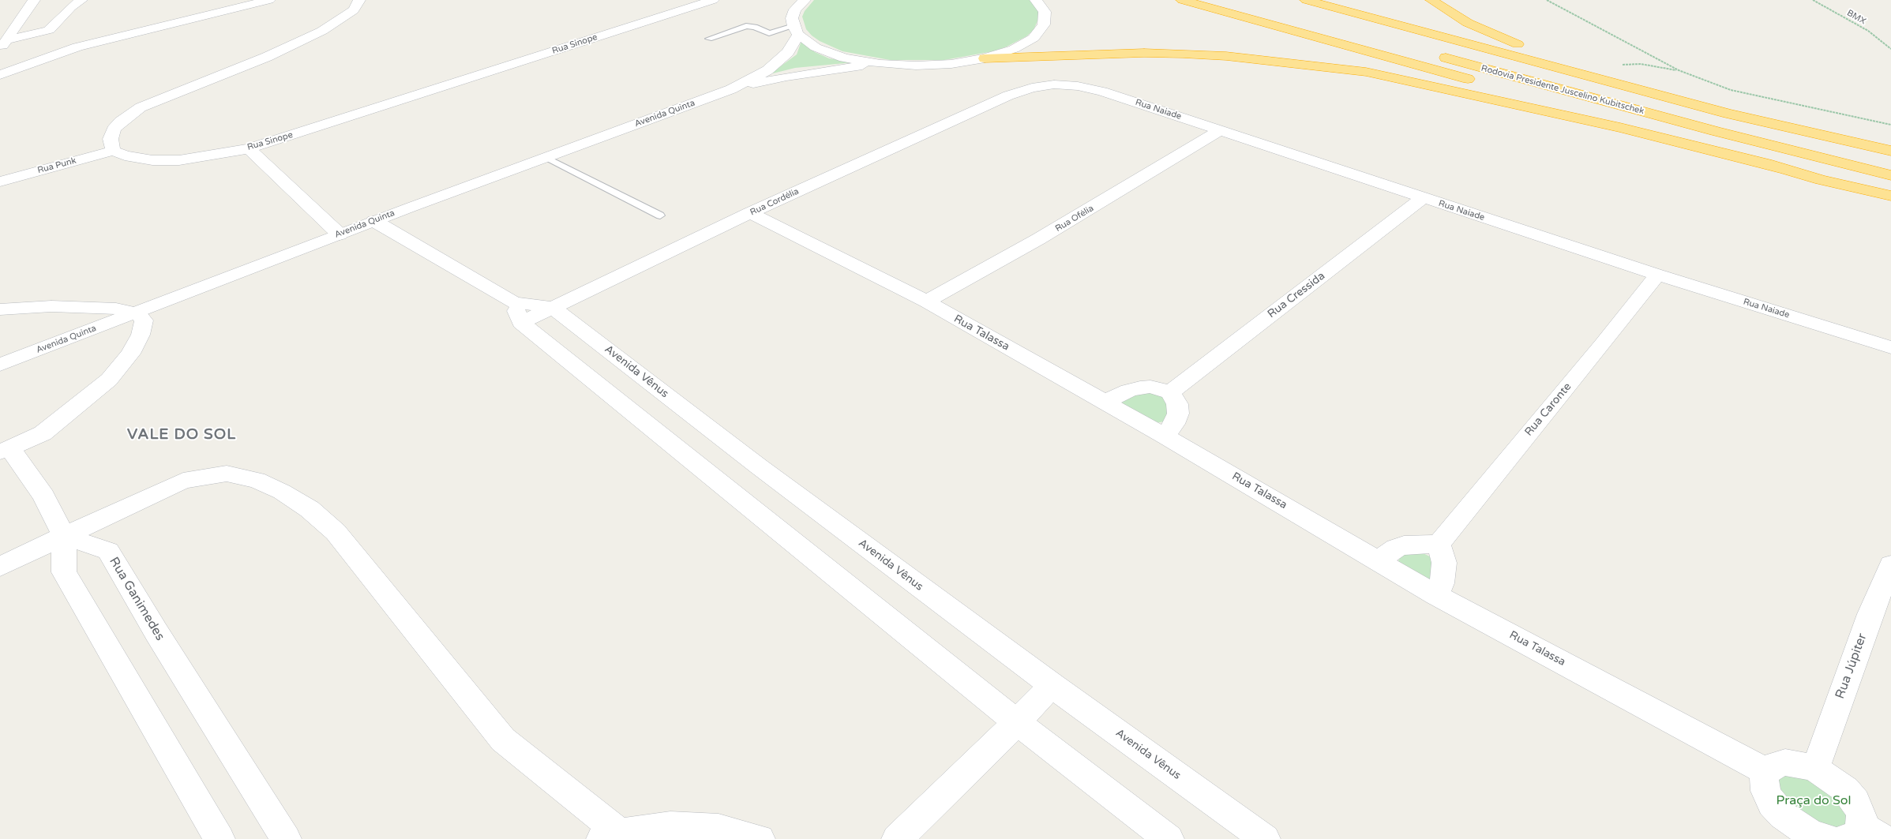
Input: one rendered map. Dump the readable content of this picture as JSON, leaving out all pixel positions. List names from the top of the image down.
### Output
{
  "streets": {
    "highway": ["Rodovia Presidente Juscelino Kubitschek"],
    "street": [
      "Rua Sinope",
      "Rua Naiade",
      "Avenida Quinta",
      "Rua Punk",
      "Rua Cordélia",
      "Rua Ofélia",
      "Rua Cressida",
      "Rua Talassa",
      "Avenida Vênus",
      "Rua Caronte",
      "Rua Ganimedes",
      "Rua Júpiter"
    ],
    "path": ["BMX"]
  },
  "crossings": [
    ["Rua Sinope", "Rua Punk"],
    ["Rua Naiade", "Rua Cordélia"],
    ["Rua Naiade", "Rua Ofélia"],
    ["Rua Naiade", "Rua Cressida"],
    ["Rua Naiade", "Rua Caronte"],
    ["Avenida Quinta", "Avenida Vênus"],
    ["Rua Cordélia", "Rua Talassa"],
    ["Rua Cordélia", "Avenida Vênus"],
    ["Rua Ofélia", "Rua Talassa"]
  ],
  "districts": ["VALE DO SOL"],
  "parks": ["Praça do Sol"]
}
